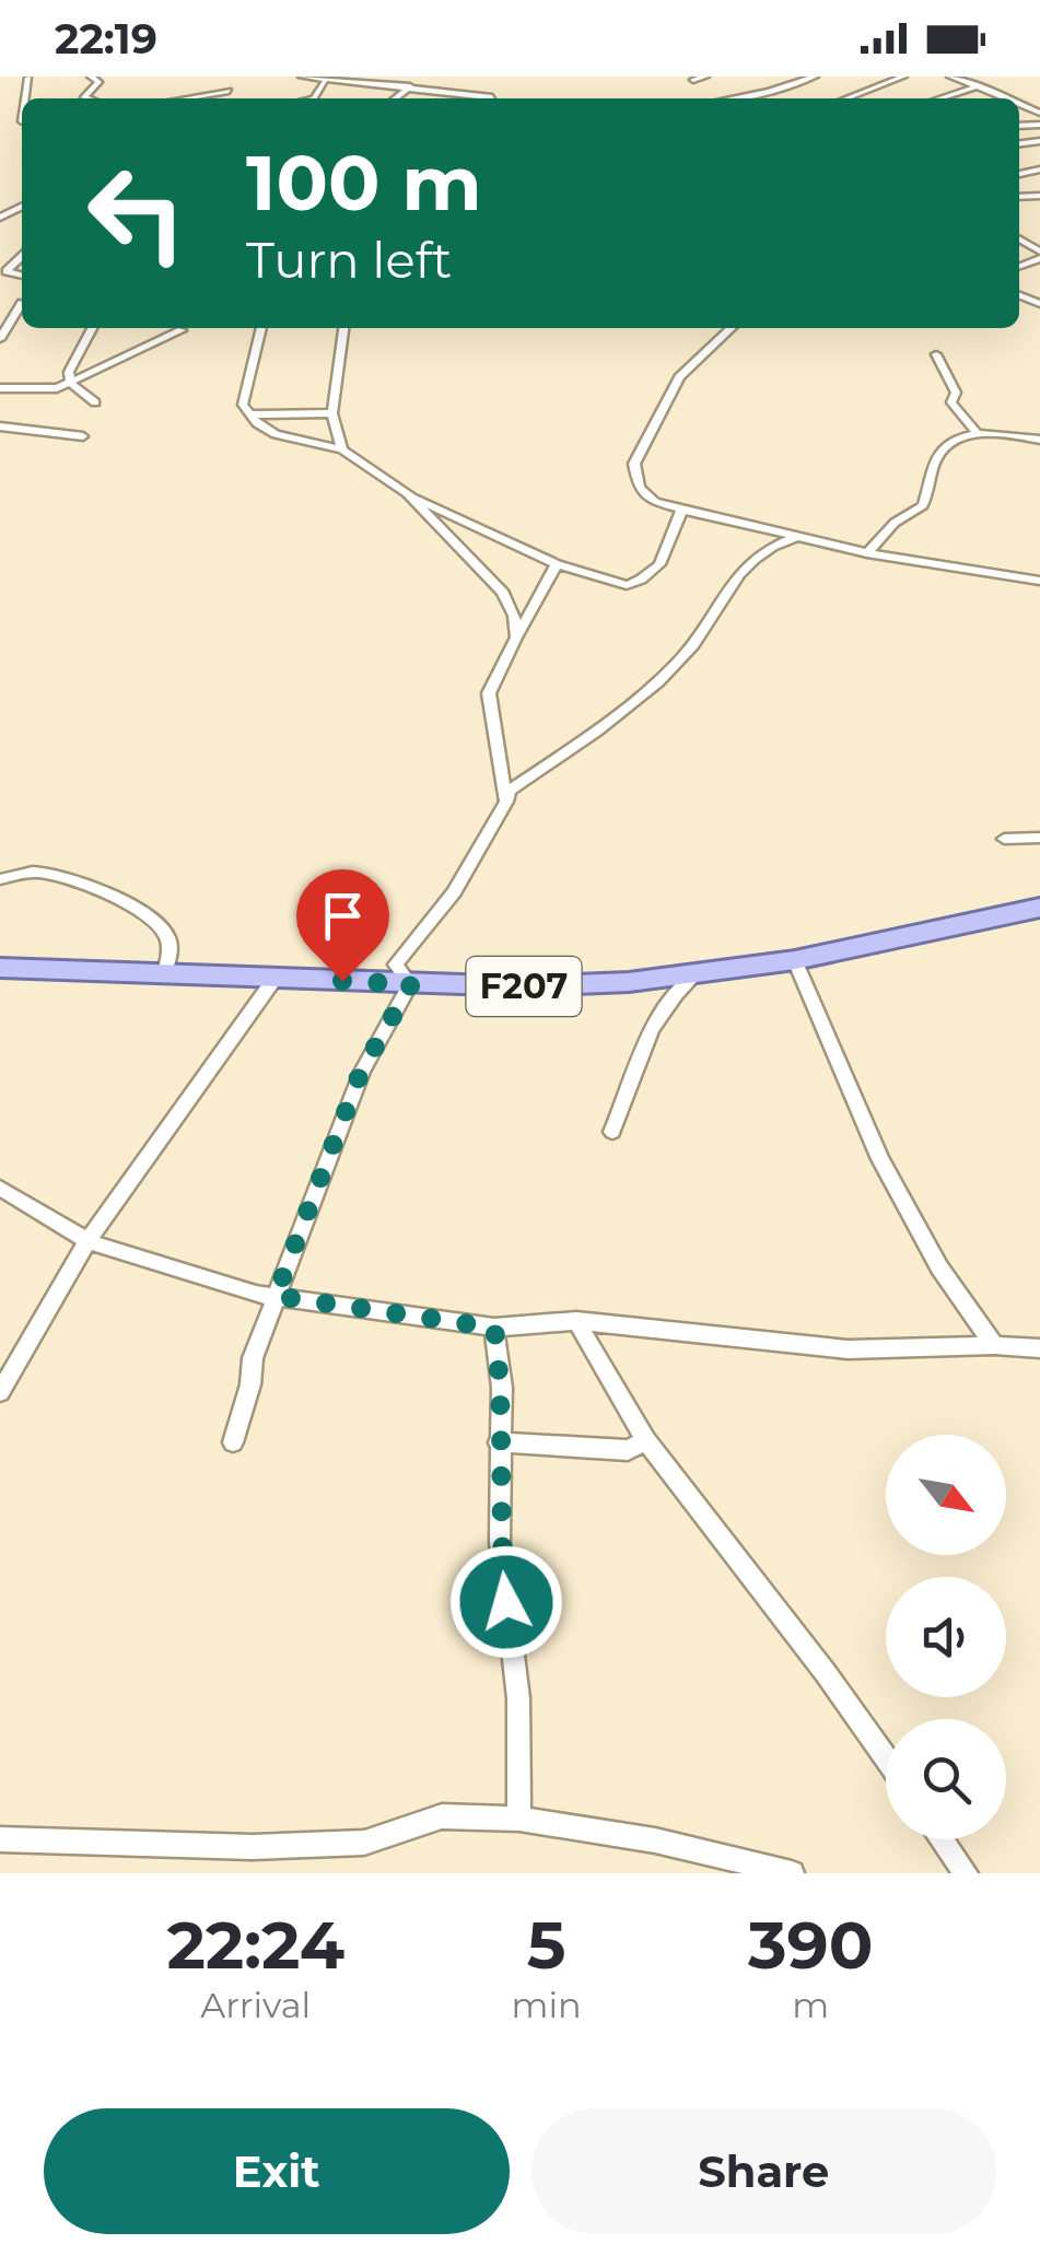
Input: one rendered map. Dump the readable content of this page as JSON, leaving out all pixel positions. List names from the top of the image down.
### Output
{
  "streets": {
    "main road": ["F207"]
  },
  "north": "bottom right",
  "page": {
    "status": "22:19",
    "turn": ["100 m", "Turn left"],
    "eta": [
      "22:24",
      "Arrival",
      "5",
      "min",
      "390",
      "m"
    ],
    "buttons": ["Exit", "Share"]
  }
}
